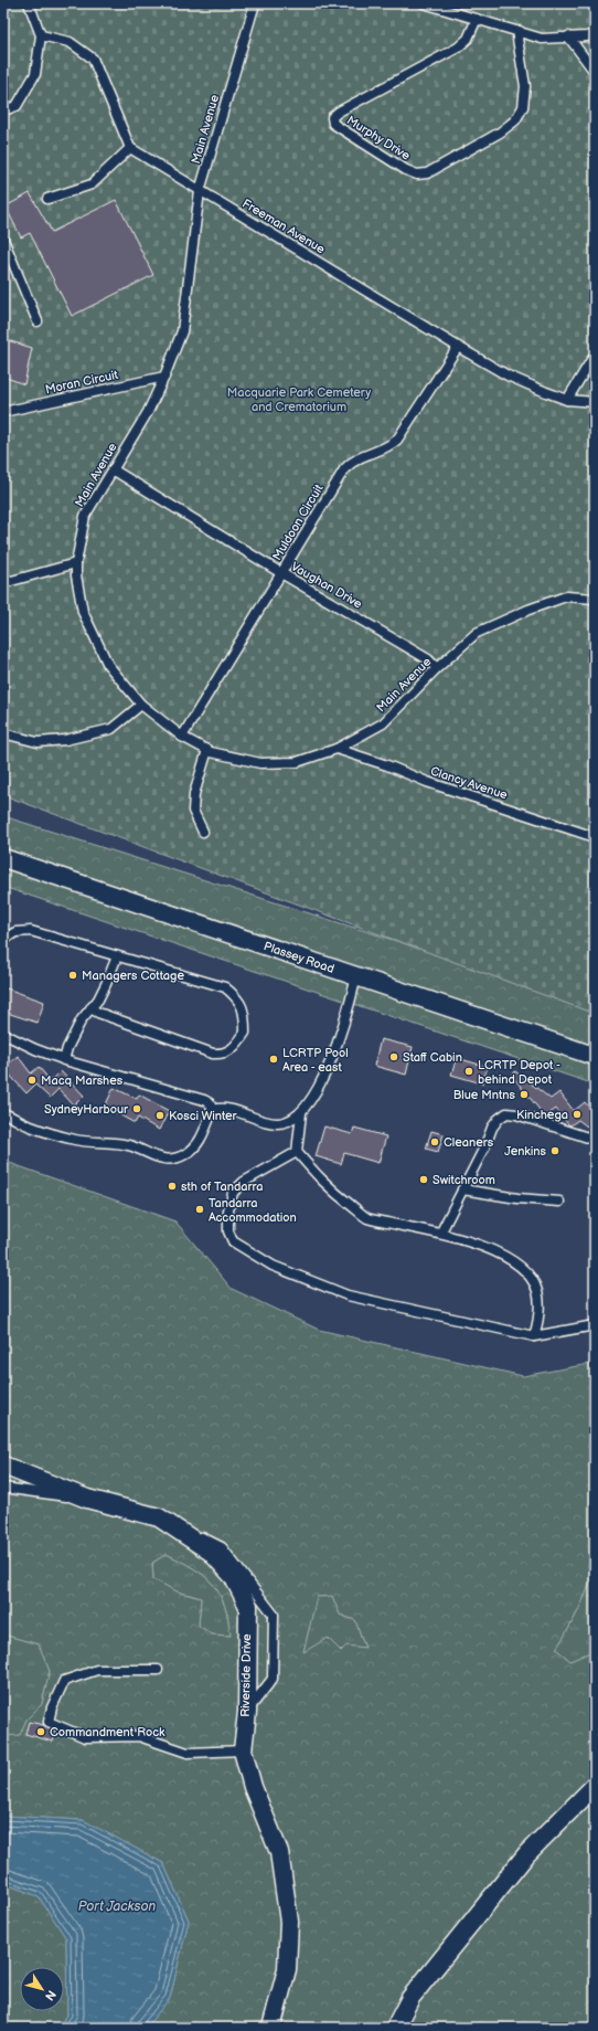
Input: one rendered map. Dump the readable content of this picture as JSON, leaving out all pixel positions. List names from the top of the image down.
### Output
{
  "streets": {
    "street": ["Plassey Road", "Riverside Drive"],
    "lane": [
      "Main Avenue",
      "Murphy Drive",
      "Freeman Avenue",
      "Moran Circuit",
      "Muldoon Circuit",
      "Vaughan Drive",
      "Clancy Avenue"
    ]
  },
  "crossings": [
    ["Main Avenue", "Freeman Avenue"],
    ["Main Avenue", "Moran Circuit"],
    ["Main Avenue", "Muldoon Circuit"],
    ["Main Avenue", "Vaughan Drive"],
    ["Main Avenue", "Clancy Avenue"],
    ["Freeman Avenue", "Muldoon Circuit"],
    ["Muldoon Circuit", "Vaughan Drive"]
  ],
  "water": ["Port Jackson"],
  "parks": ["Macquarie Park Cemetery and Crematorium"],
  "places": [
    "Managers Cottage",
    "Staff Cabin",
    "LCRTP Pool Area - east",
    "LCRTP Depot - behind Depot",
    "Macq Marshes",
    "Blue Mntns",
    "SydneyHarbour",
    "Kinchega",
    "Kosci Winter",
    "Cleaners",
    "Jenkins",
    "Switchroom",
    "sth of Tandarra",
    "Tandarra Accommodation",
    "Commandment Rock"
  ],
  "north": "bottom right"
}
